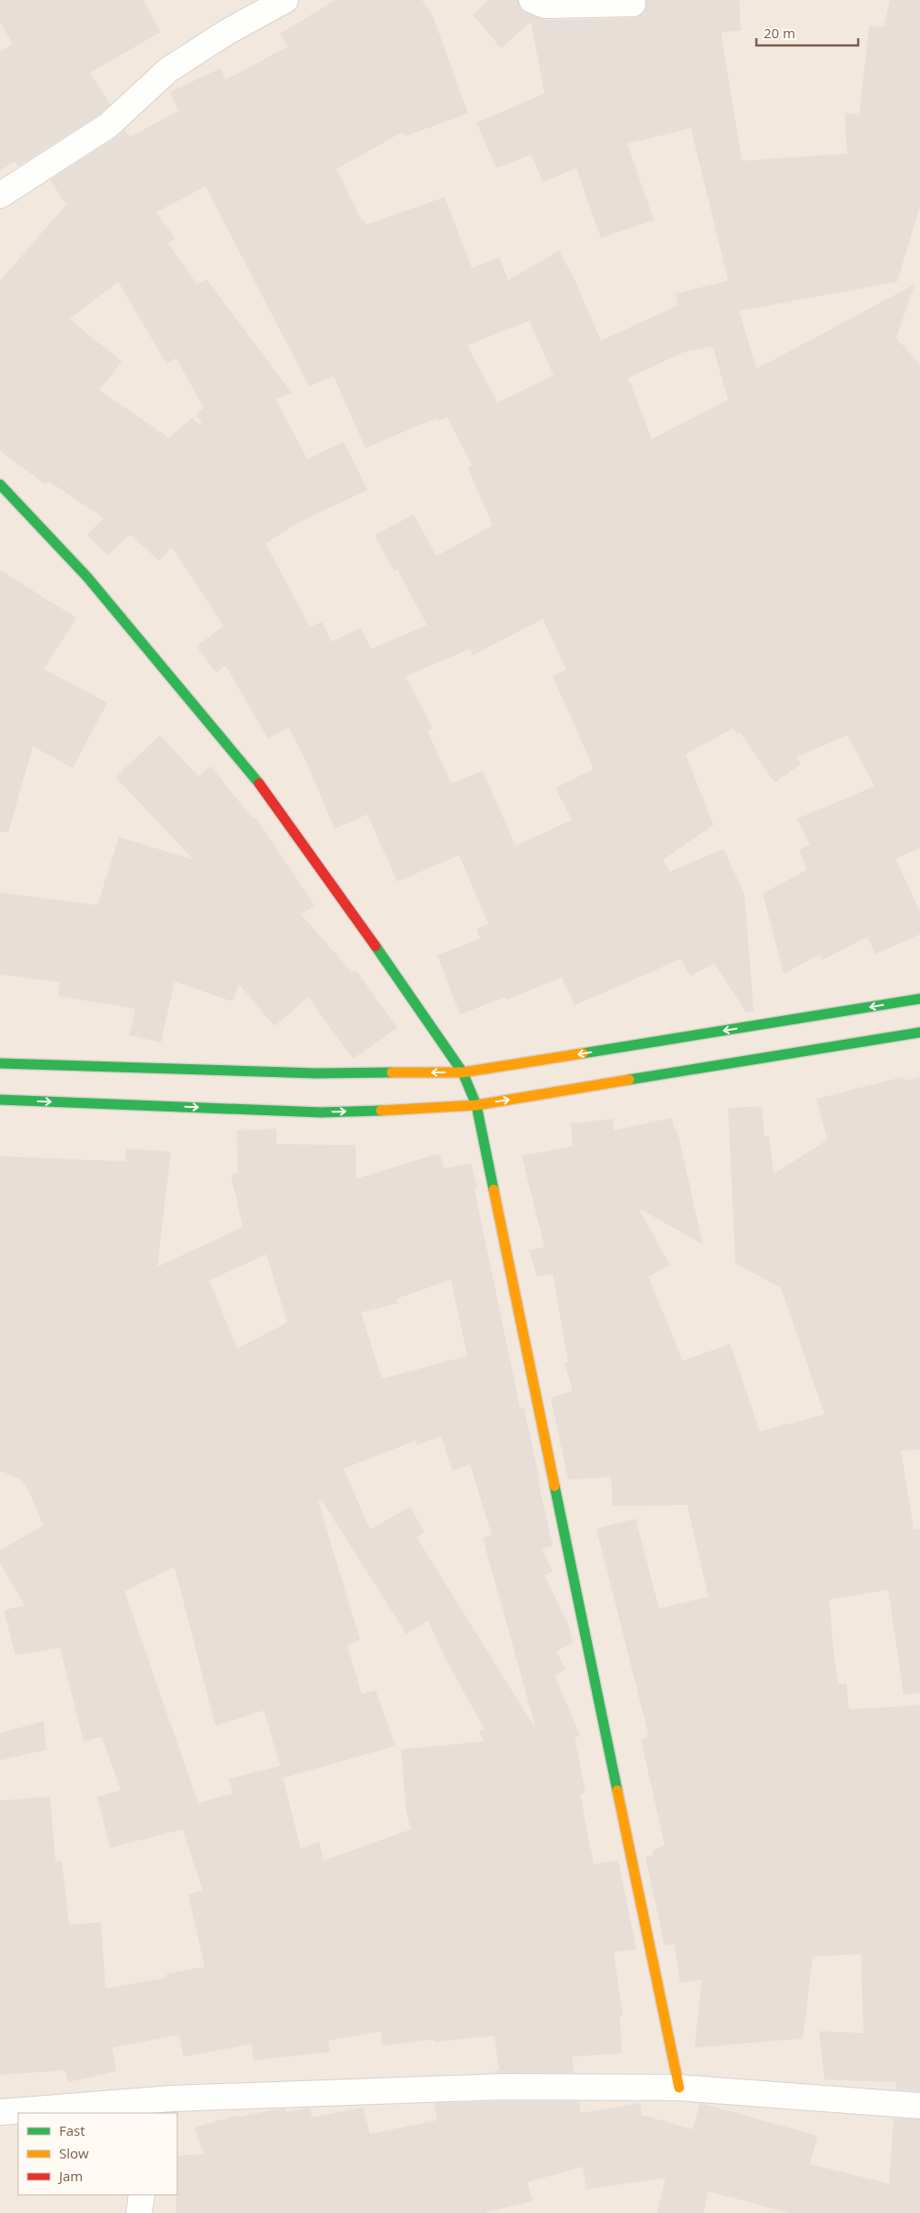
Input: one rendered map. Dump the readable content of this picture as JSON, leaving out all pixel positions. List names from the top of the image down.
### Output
{
  "legend": ["Fast", "Slow", "Jam"],
  "scale_bar": "20 m"
}
